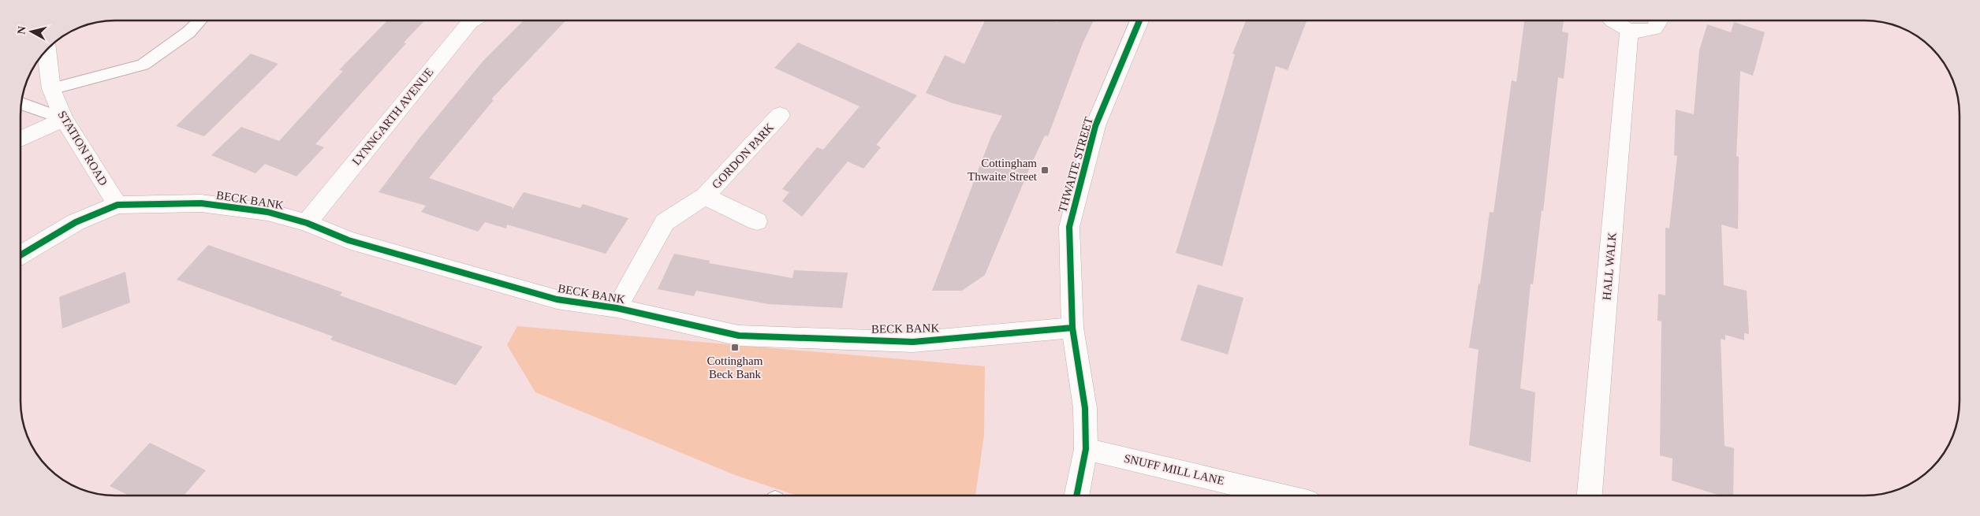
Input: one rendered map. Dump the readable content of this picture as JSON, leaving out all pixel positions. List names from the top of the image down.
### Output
{
  "streets": {
    "street": [
      "LYNNGARTH AVENUE",
      "STATION ROAD",
      "GORDON PARK",
      "THWAITE STREET",
      "BECK BANK",
      "HALL WALK",
      "SNUFF MILL LANE"
    ]
  },
  "crossings": [
    ["LYNNGARTH AVENUE", "BECK BANK"],
    ["STATION ROAD", "BECK BANK"],
    ["GORDON PARK", "BECK BANK"],
    ["THWAITE STREET", "BECK BANK"],
    ["THWAITE STREET", "SNUFF MILL LANE"]
  ],
  "places": {
    "transit": ["Cottingham Thwaite Street", "Cottingham Beck Bank"]
  },
  "north": "left"
}
